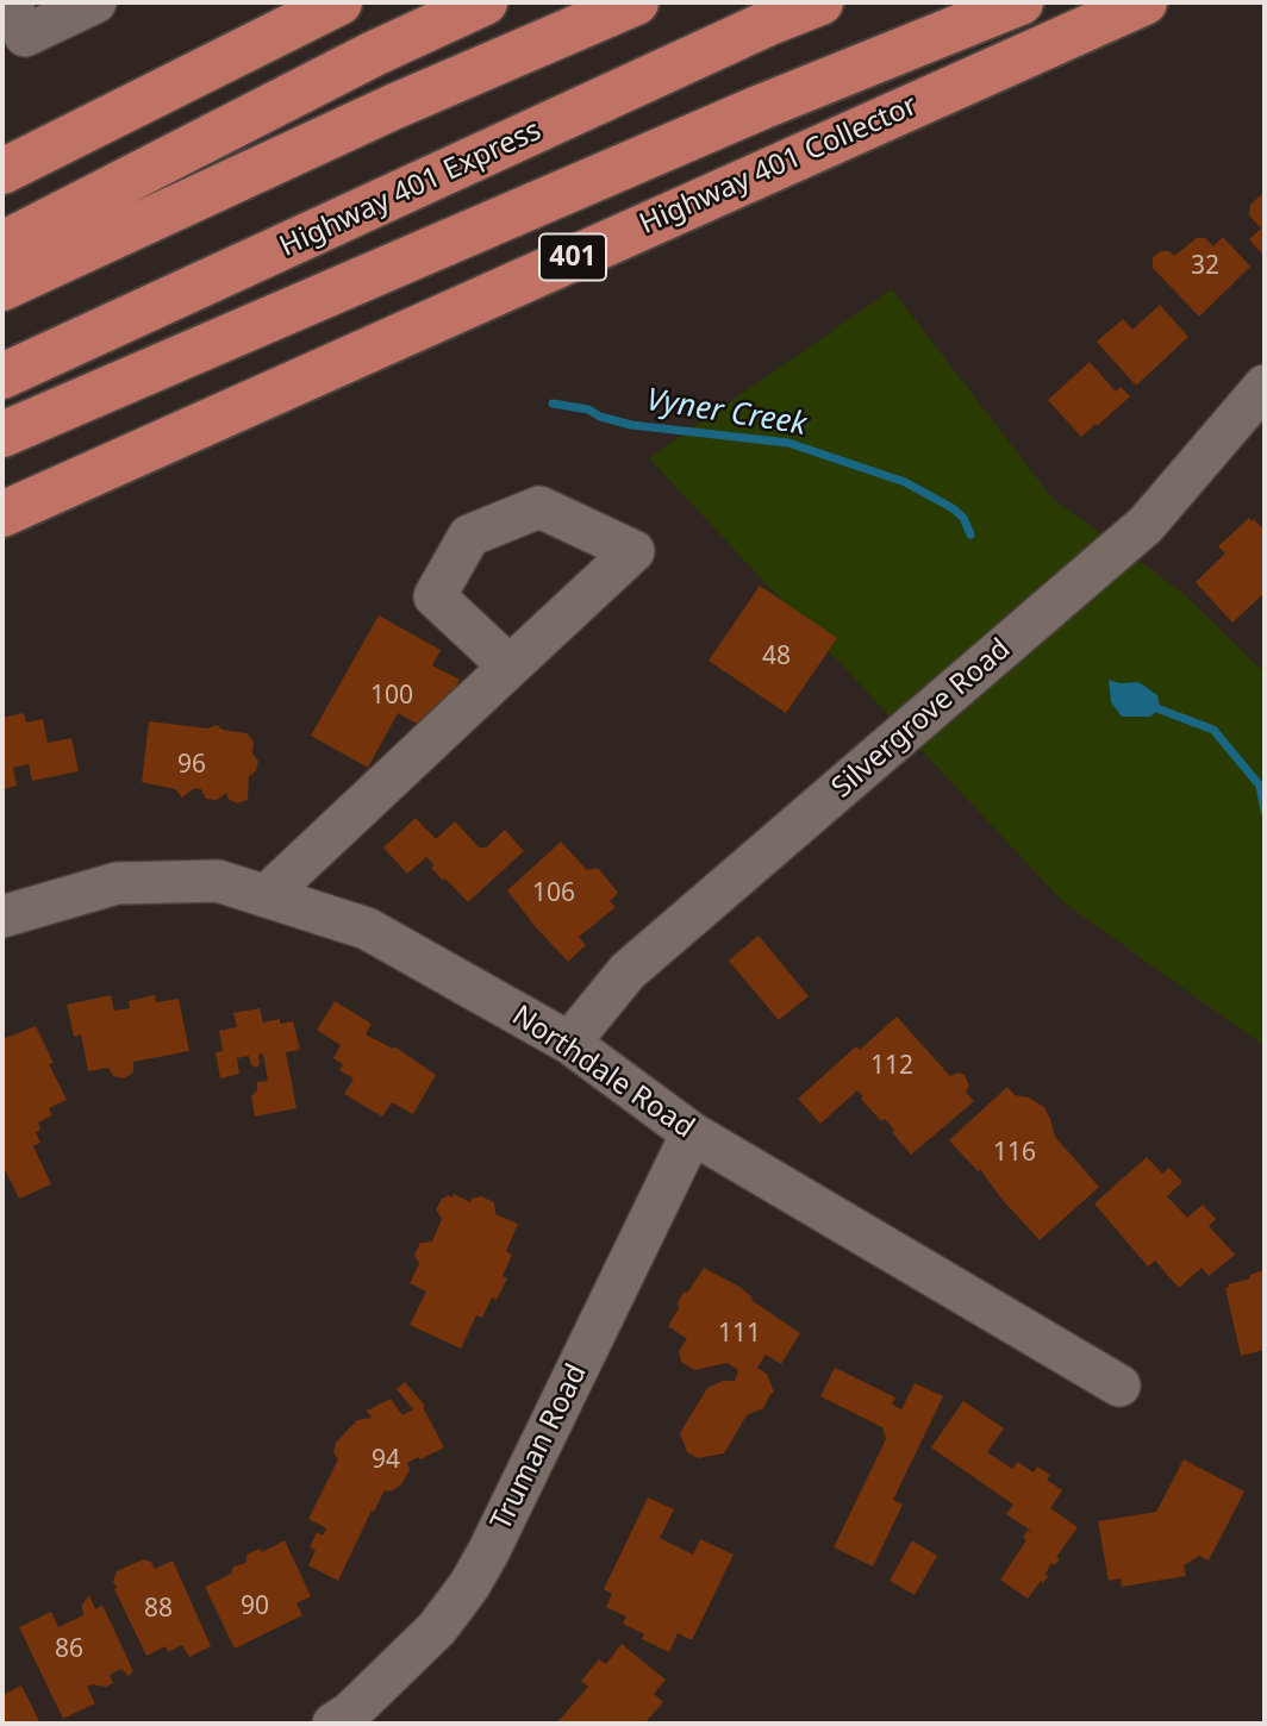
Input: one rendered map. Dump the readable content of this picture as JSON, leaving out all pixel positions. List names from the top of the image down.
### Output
{
  "streets": {
    "highway": ["Highway 401 Collector", "Highway 401 Express", "401"],
    "street": ["Silvergrove Road", "Northdale Road", "Truman Road"]
  },
  "crossings": [
    ["Silvergrove Road", "Northdale Road"],
    ["Northdale Road", "Truman Road"]
  ],
  "water": ["Vyner Creek"],
  "house_numbers": [
    "32",
    "48",
    "100",
    "96",
    "106",
    "112",
    "116",
    "111",
    "94",
    "90",
    "88",
    "86"
  ]
}
